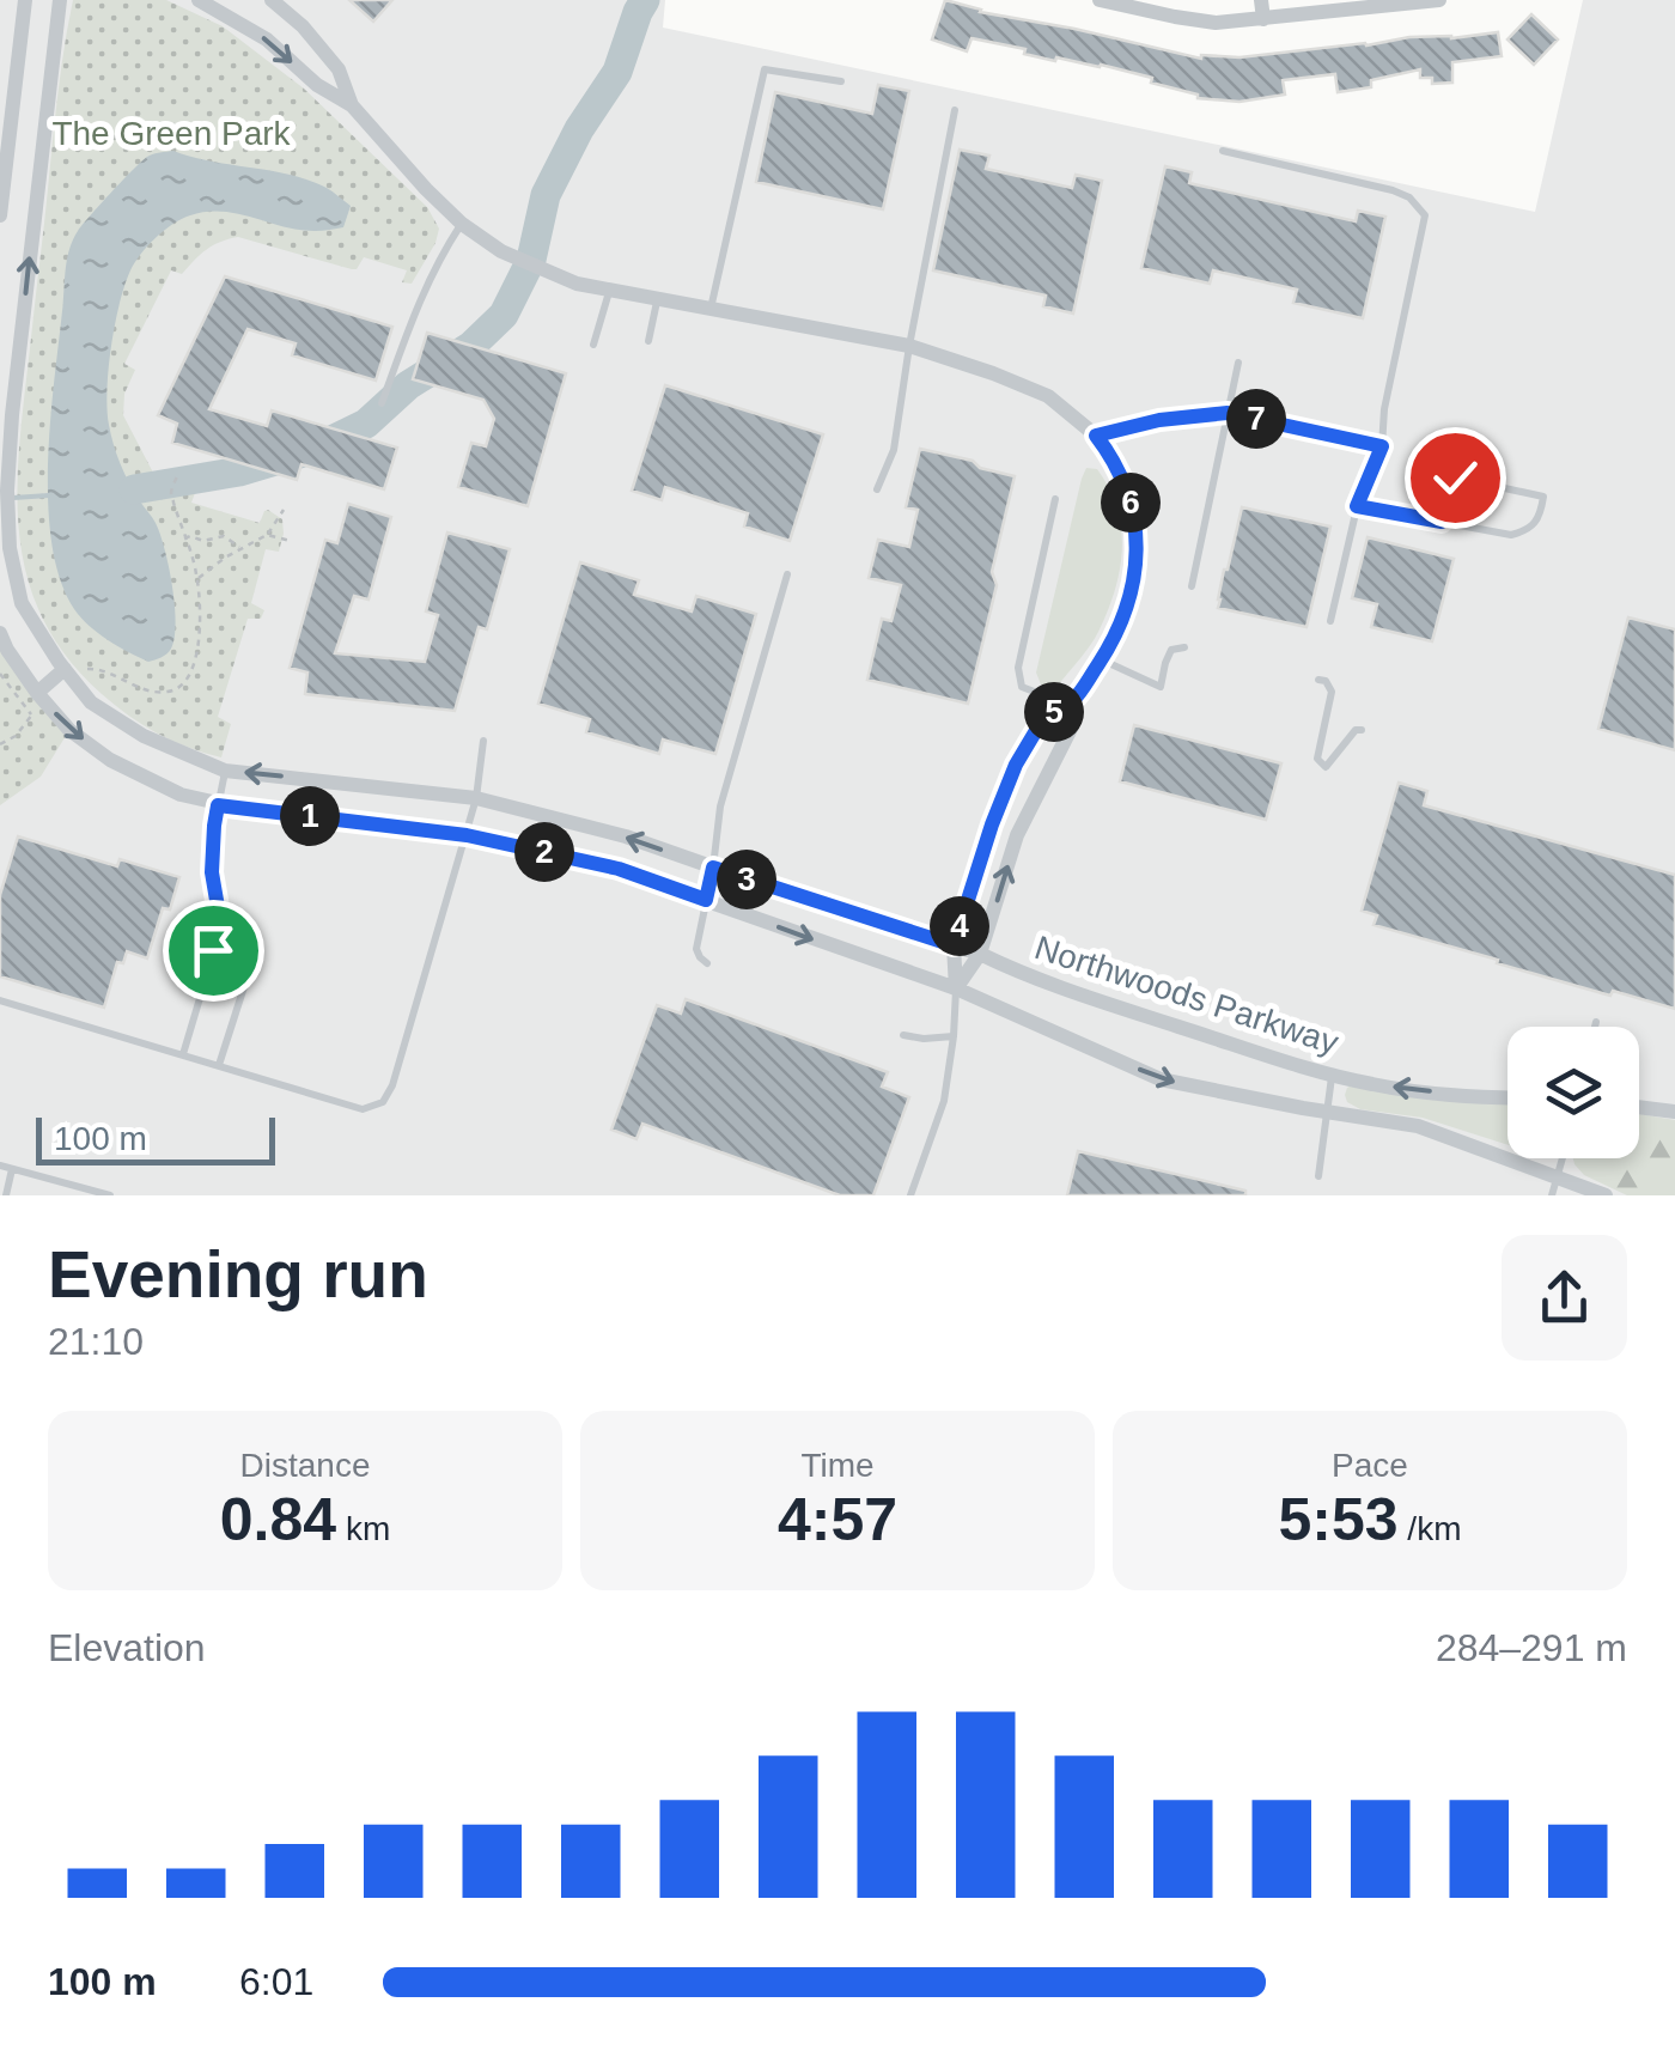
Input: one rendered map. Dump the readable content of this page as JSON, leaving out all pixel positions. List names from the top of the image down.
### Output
{
  "streets": {
    "street": ["Northwoods Parkway"]
  },
  "parks": ["The Green Park"],
  "scale_bar": "100 m",
  "page": {
    "pins": [
      "7",
      "6",
      "5",
      "1",
      "2",
      "3",
      "4"
    ],
    "scale": "100 m",
    "heading": ["Evening run", "21:10"],
    "stats": [
      ["Distance", "0.84 km"],
      ["Time", "4:57"],
      ["Pace", "5:53 /km"]
    ],
    "chart": ["Elevation", "284–291 m"],
    "list": [
      {
        "name": "100 m",
        "note": "6:01"
      }
    ]
  }
}
